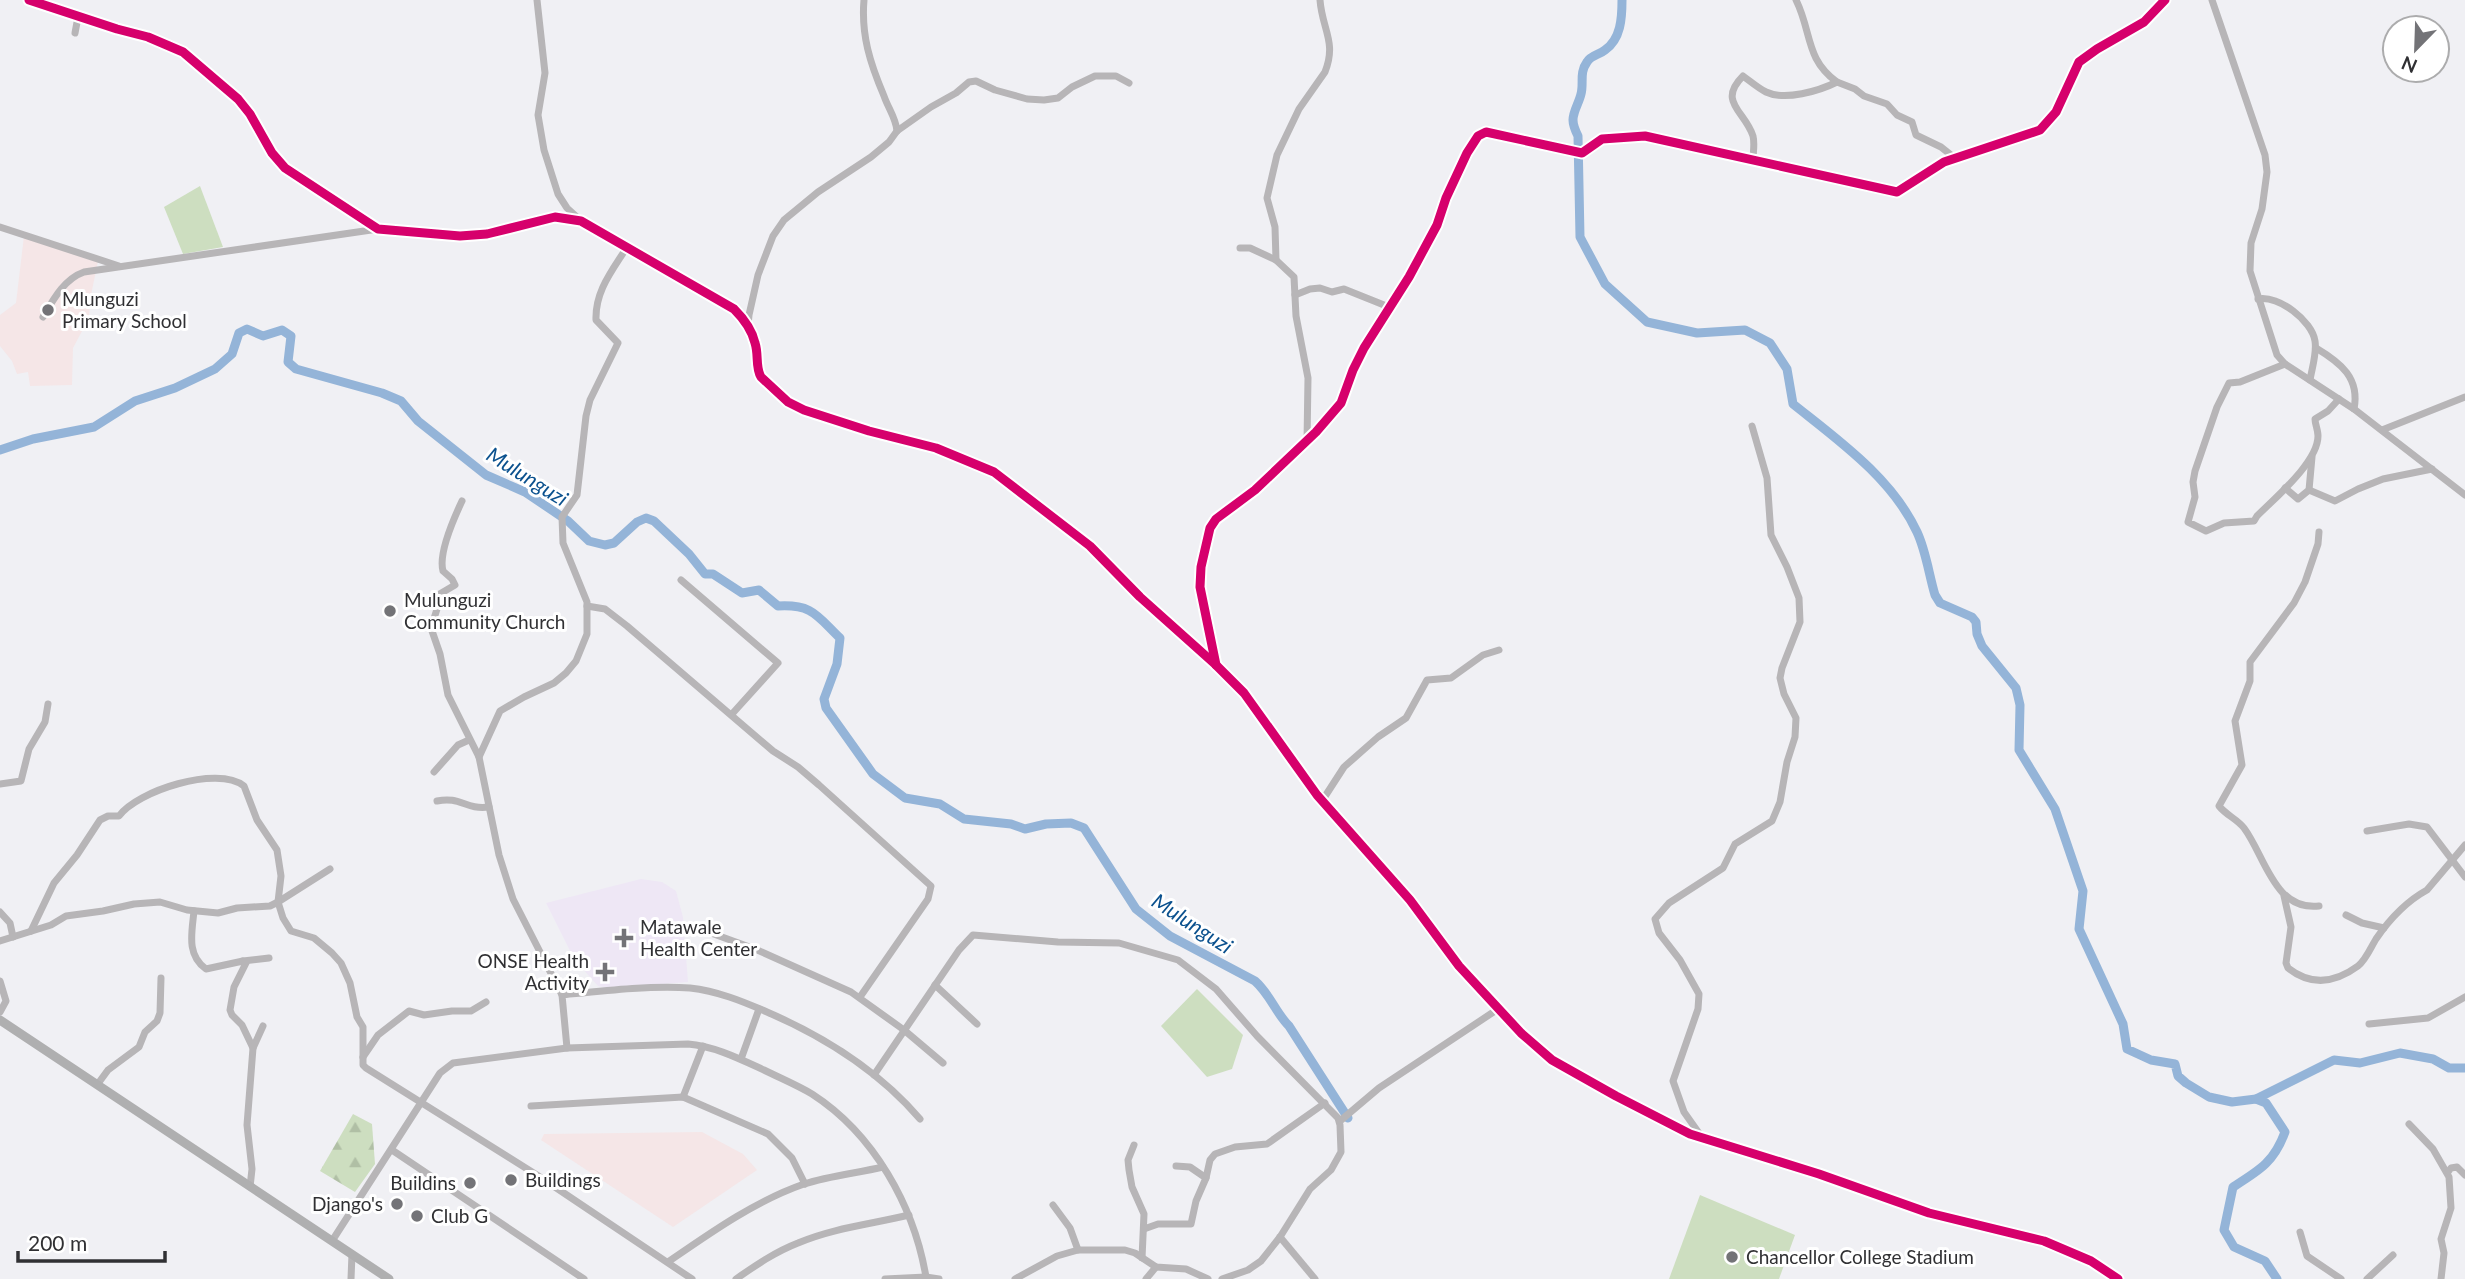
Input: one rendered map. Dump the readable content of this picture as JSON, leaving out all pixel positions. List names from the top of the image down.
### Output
{
  "water": ["Mulunguzi"],
  "places": {
    "other": [
      "Mlunguzi Primary School",
      "Mulunguzi Community Church",
      "Buildings",
      "Buildins",
      "Django's",
      "Club G",
      "Chancellor College Stadium"
    ],
    "health": ["Matawale Health Center", "ONSE Health Activity"]
  },
  "scale_bar": "200 m",
  "north": "bottom left"
}
